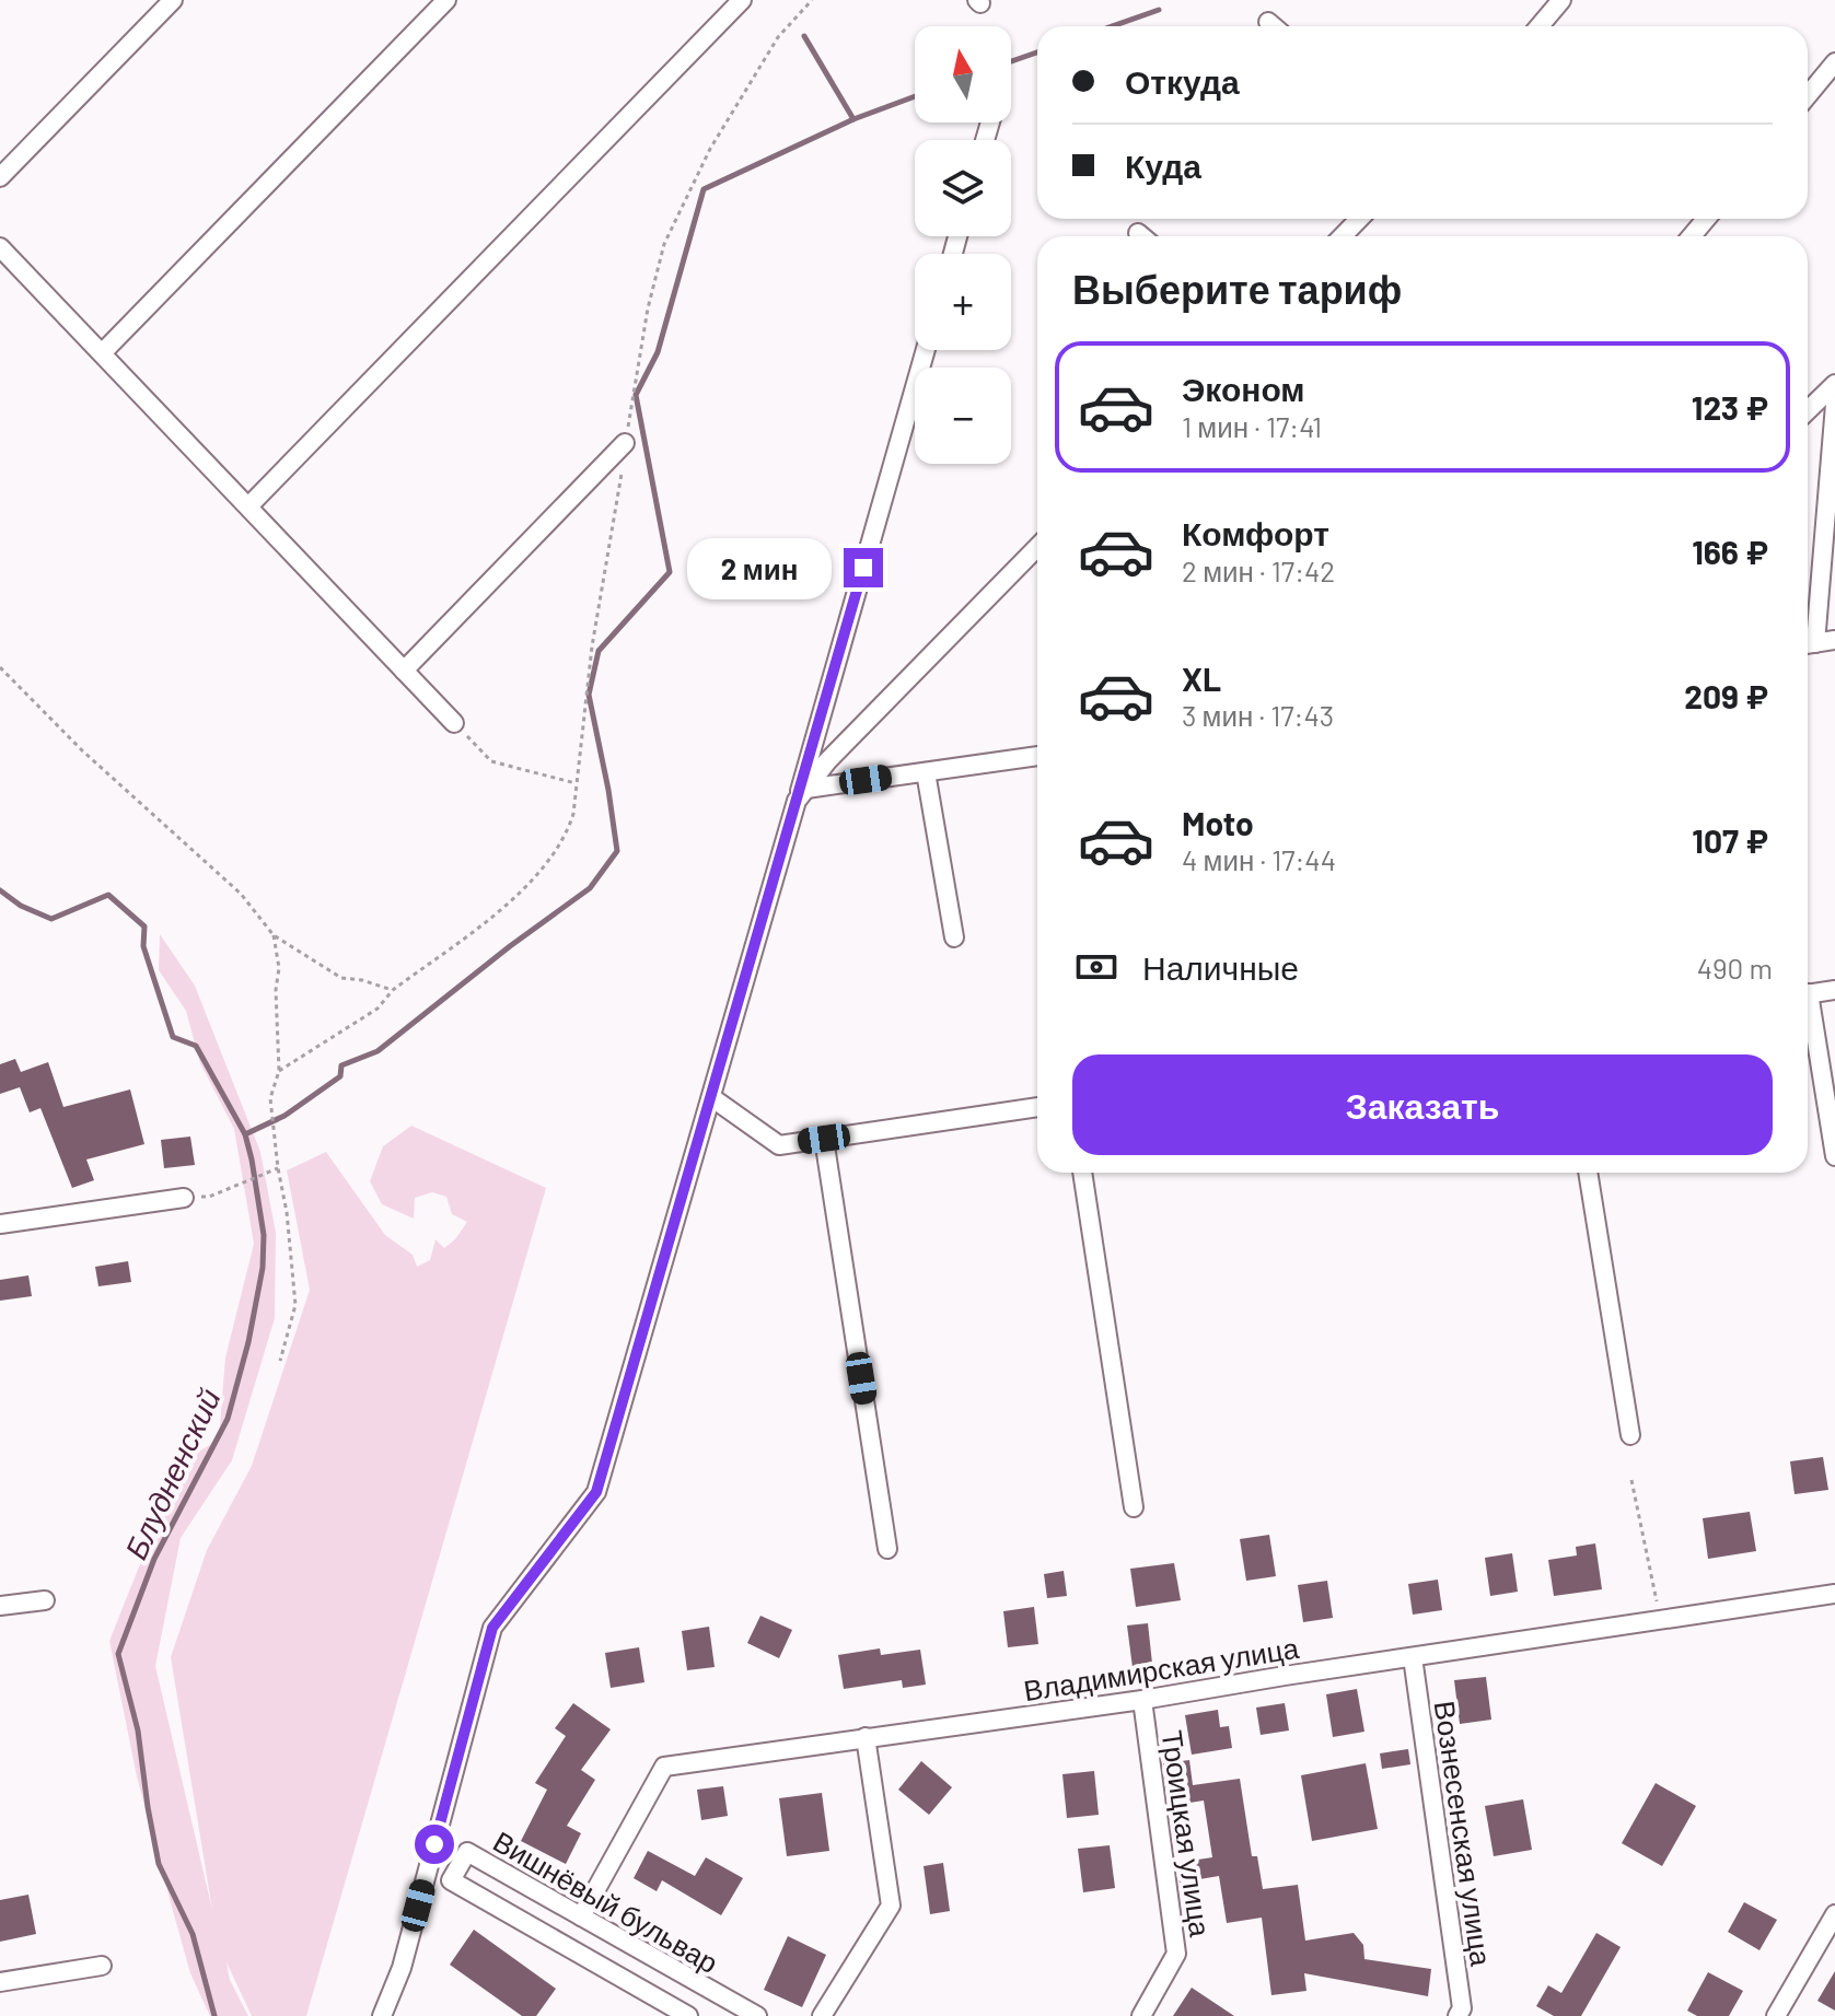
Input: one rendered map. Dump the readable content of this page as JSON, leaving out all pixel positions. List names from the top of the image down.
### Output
{
  "streets": {
    "street": [
      "Владимирская улица",
      "Троицкая улица",
      "Вознесенская улица",
      "Вишнёвый бульвар"
    ]
  },
  "crossings": [
    ["Владимирская улица", "Троицкая улица"],
    ["Владимирская улица", "Вознесенская улица"],
    ["Владимирская улица", "Вишнёвый бульвар"]
  ],
  "water": ["Блудненский"],
  "north": "top",
  "page": {
    "map_buttons": ["+", "−"],
    "banner": ["Откуда", "Куда"],
    "heading": "Выберите тариф",
    "list": [
      {
        "name": "Эконом",
        "note": "1 мин · 17:41",
        "value": "123 ₽"
      },
      {
        "name": "Комфорт",
        "note": "2 мин · 17:42",
        "value": "166 ₽"
      },
      {
        "name": "XL",
        "note": "3 мин · 17:43",
        "value": "209 ₽"
      },
      {
        "name": "Moto",
        "note": "4 мин · 17:44",
        "value": "107 ₽"
      }
    ],
    "bubble": "2 мин",
    "pay": ["Наличные", "490 m"],
    "buttons": "Заказать"
  }
}
